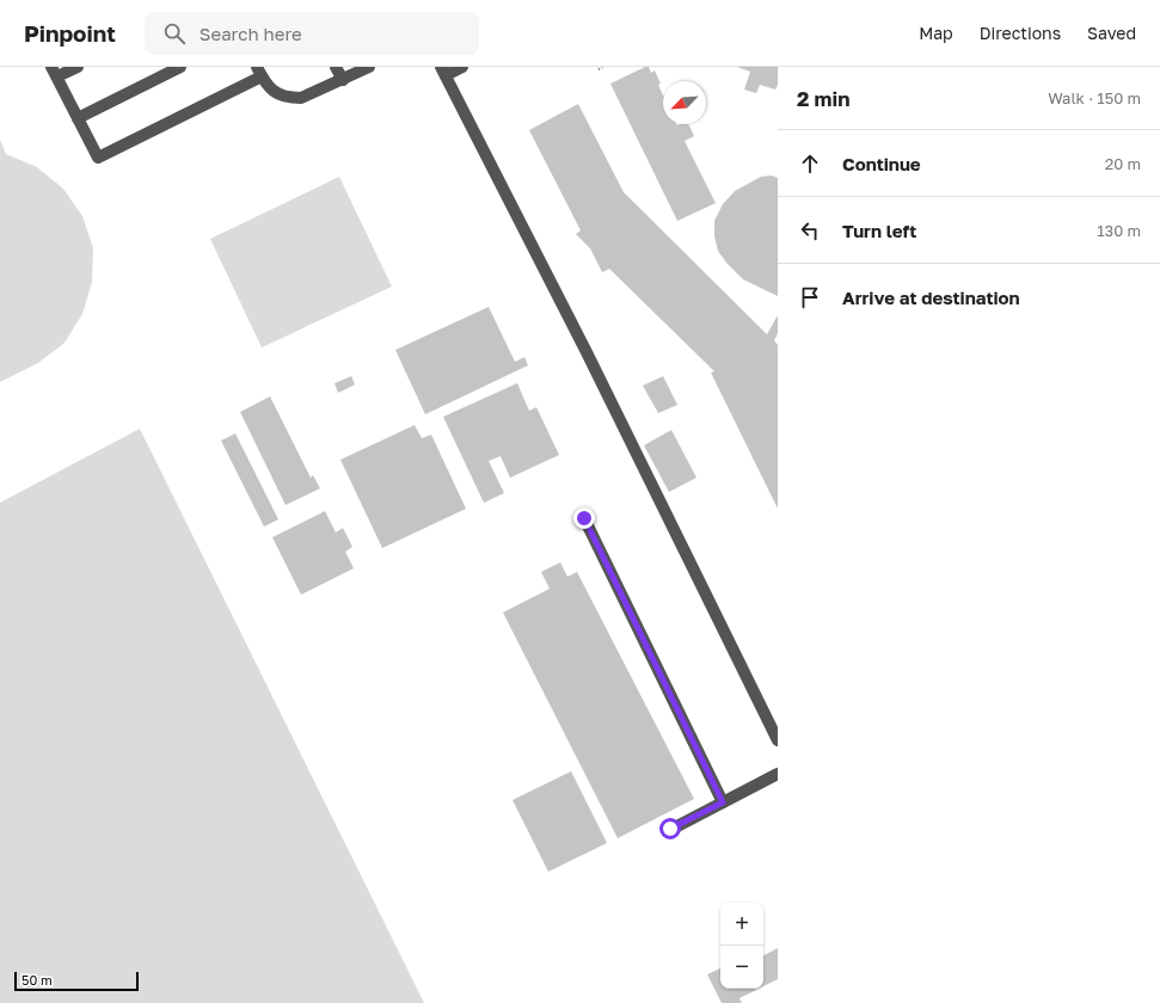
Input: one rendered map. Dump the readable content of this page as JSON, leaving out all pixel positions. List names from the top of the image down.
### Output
{
  "scale_bar": "50 m",
  "north": "bottom left",
  "page": {
    "header": "Pinpoint",
    "search": "Search here",
    "nav": ["Map", "Directions", "Saved"],
    "heading": ["2 min", "Walk · 150 m"],
    "list": [
      ["Continue", "20 m"],
      ["Turn left", "130 m"],
      "Arrive at destination"
    ],
    "map_buttons": ["+", "−"],
    "scale": "50 m"
  }
}
